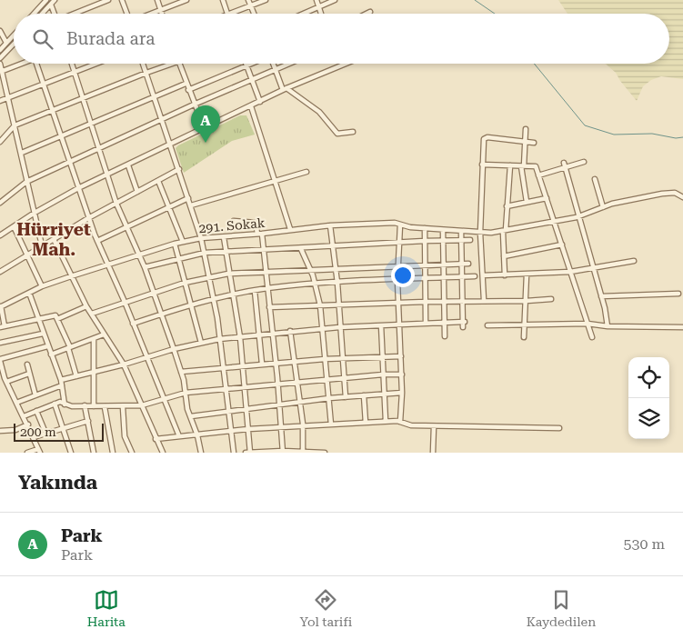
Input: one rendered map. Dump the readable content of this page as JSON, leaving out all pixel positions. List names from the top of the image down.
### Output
{
  "streets": {
    "street": ["291. Sokak"]
  },
  "districts": ["Hürriyet Mah."],
  "scale_bar": "200 m",
  "page": {
    "search": "Burada ara",
    "pins": "A",
    "scale": "200 m",
    "heading": "Yakında",
    "list": [
      {
        "mark": "A",
        "name": "Park",
        "note": "Park",
        "value": "530 m"
      }
    ],
    "nav": ["Harita", "Yol tarifi", "Kaydedilen"]
  }
}
